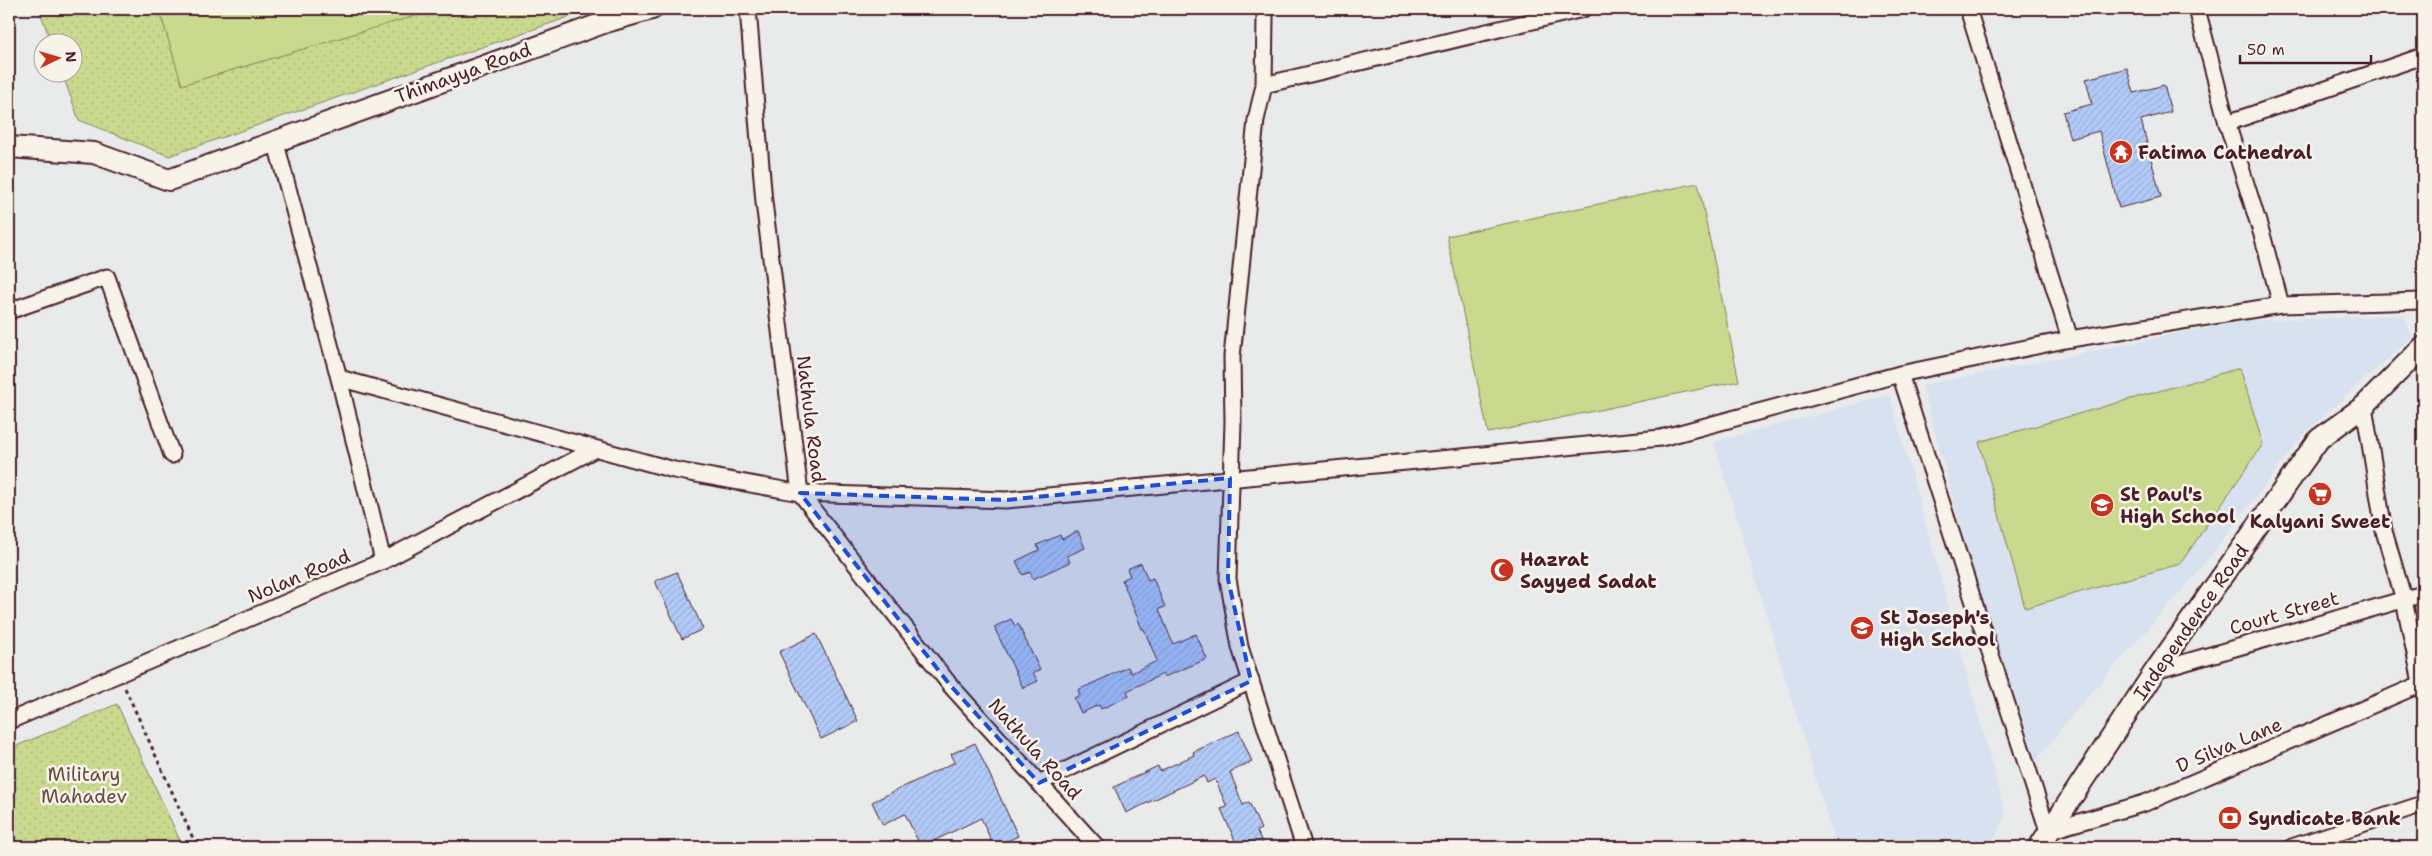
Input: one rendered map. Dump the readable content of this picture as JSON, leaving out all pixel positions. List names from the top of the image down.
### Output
{
  "streets": {
    "street": [
      "Thimayya Road",
      "Nathula Road",
      "Nolan Road",
      "Court Street",
      "Independence Road",
      "D Silva Lane"
    ]
  },
  "crossings": [
    ["Court Street", "Independence Road"],
    ["Independence Road", "D Silva Lane"]
  ],
  "parks": ["Military Mahadev"],
  "places": {
    "temple": ["Fatima Cathedral"],
    "supermarket": ["Kalyani Sweet"],
    "school or university": ["St Paul's High School", "St Joseph's High School"],
    "mosque": ["Hazrat Sayyed Sadat"],
    "bank": ["Syndicate Bank"]
  },
  "scale_bar": "50 m",
  "north": "right"
}
